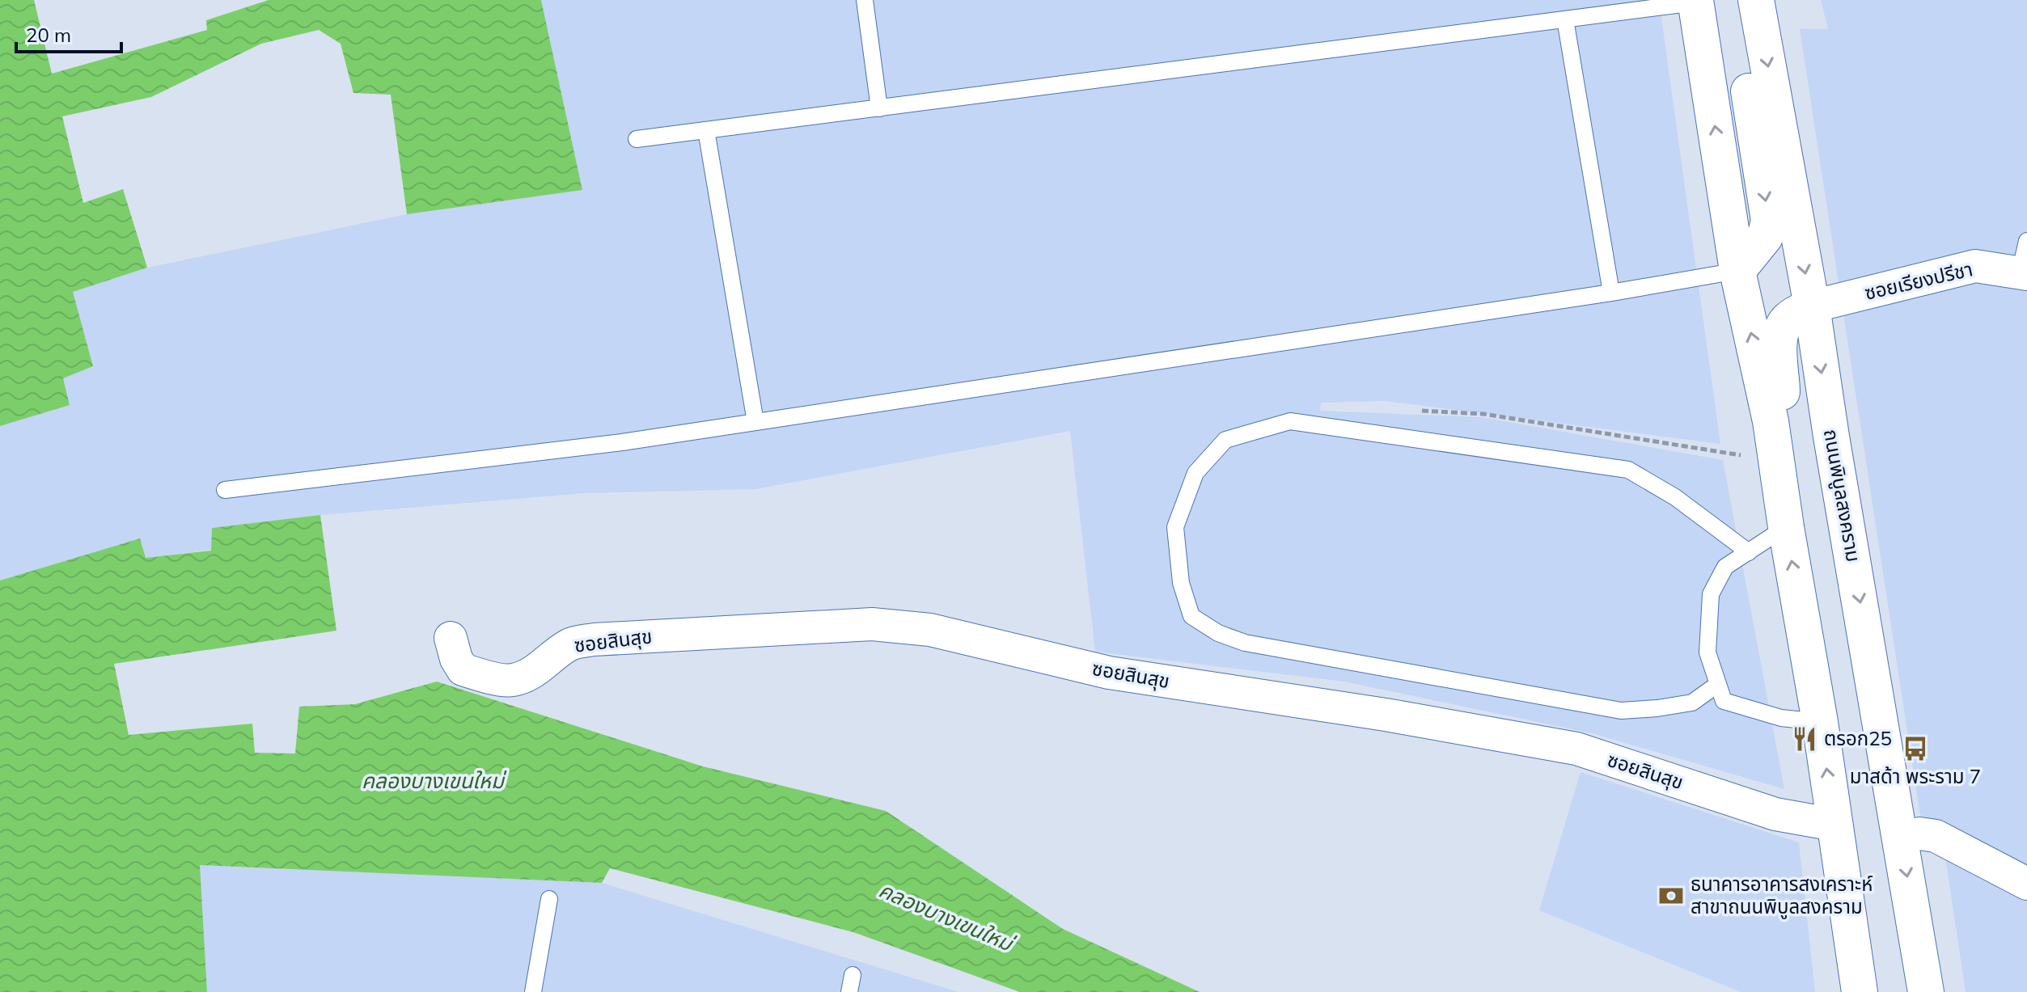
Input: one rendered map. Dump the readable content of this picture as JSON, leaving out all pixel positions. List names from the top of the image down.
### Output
{
  "streets": {
    "main road": ["ถนนพิบูลสงคราม"],
    "street": ["ซอยเรียงปรีชา", "ซอยสินสุข"]
  },
  "crossings": [
    ["ซอยเรียงปรีชา", "ถนนพิบูลสงคราม"]
  ],
  "water": ["คลองบางเขนใหม่"],
  "places": {
    "restaurant": ["ตรอก25"],
    "bus stop": ["มาสด้า พระราม 7"],
    "bank": ["ธนาคารอาคารสงเคราะห์ สาขาถนนพิบูลสงคราม"]
  },
  "scale_bar": "20 m"
}
